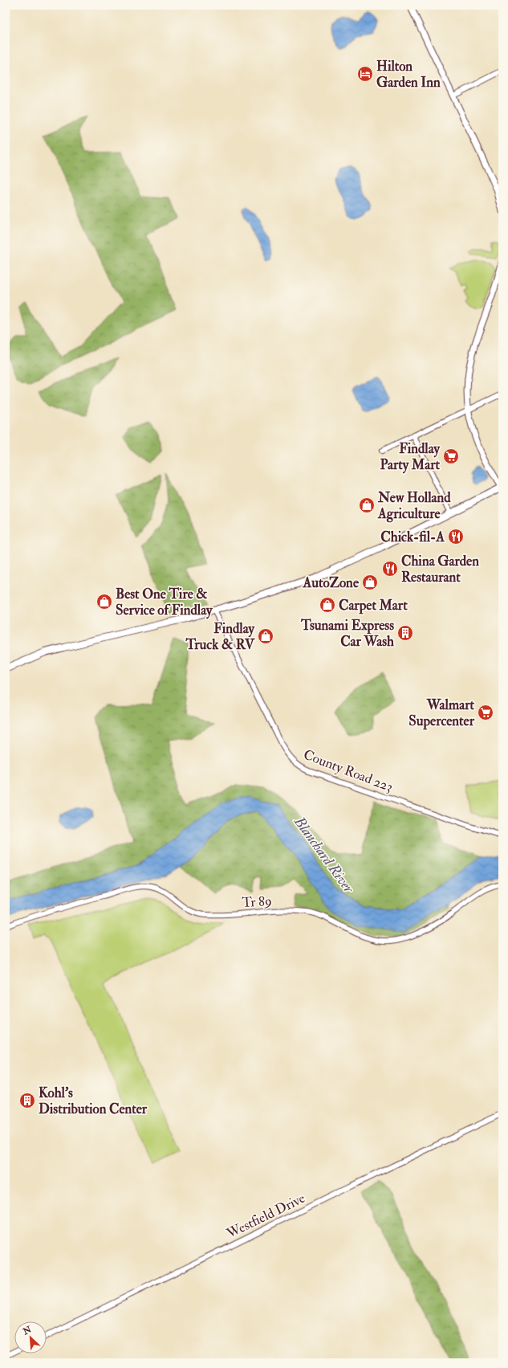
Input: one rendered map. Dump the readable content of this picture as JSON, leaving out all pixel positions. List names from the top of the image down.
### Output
{
  "streets": {
    "street": ["County Road 223", "Tr 89", "Westfield Drive"]
  },
  "water": ["Blanchard River"],
  "places": {
    "hotel": ["Hilton Garden Inn"],
    "supermarket": ["Findlay Party Mart", "Walmart Supercenter"],
    "shop": [
      "New Holland Agriculture",
      "AutoZone",
      "Best One Tire & Service of Findlay",
      "Carpet Mart",
      "Findlay Truck & RV"
    ],
    "restaurant": ["Chick-fil-A", "China Garden Restaurant"],
    "building": ["Tsunami Express Car Wash", "Kohl’s Distribution Center"]
  },
  "north": "top left"
}
